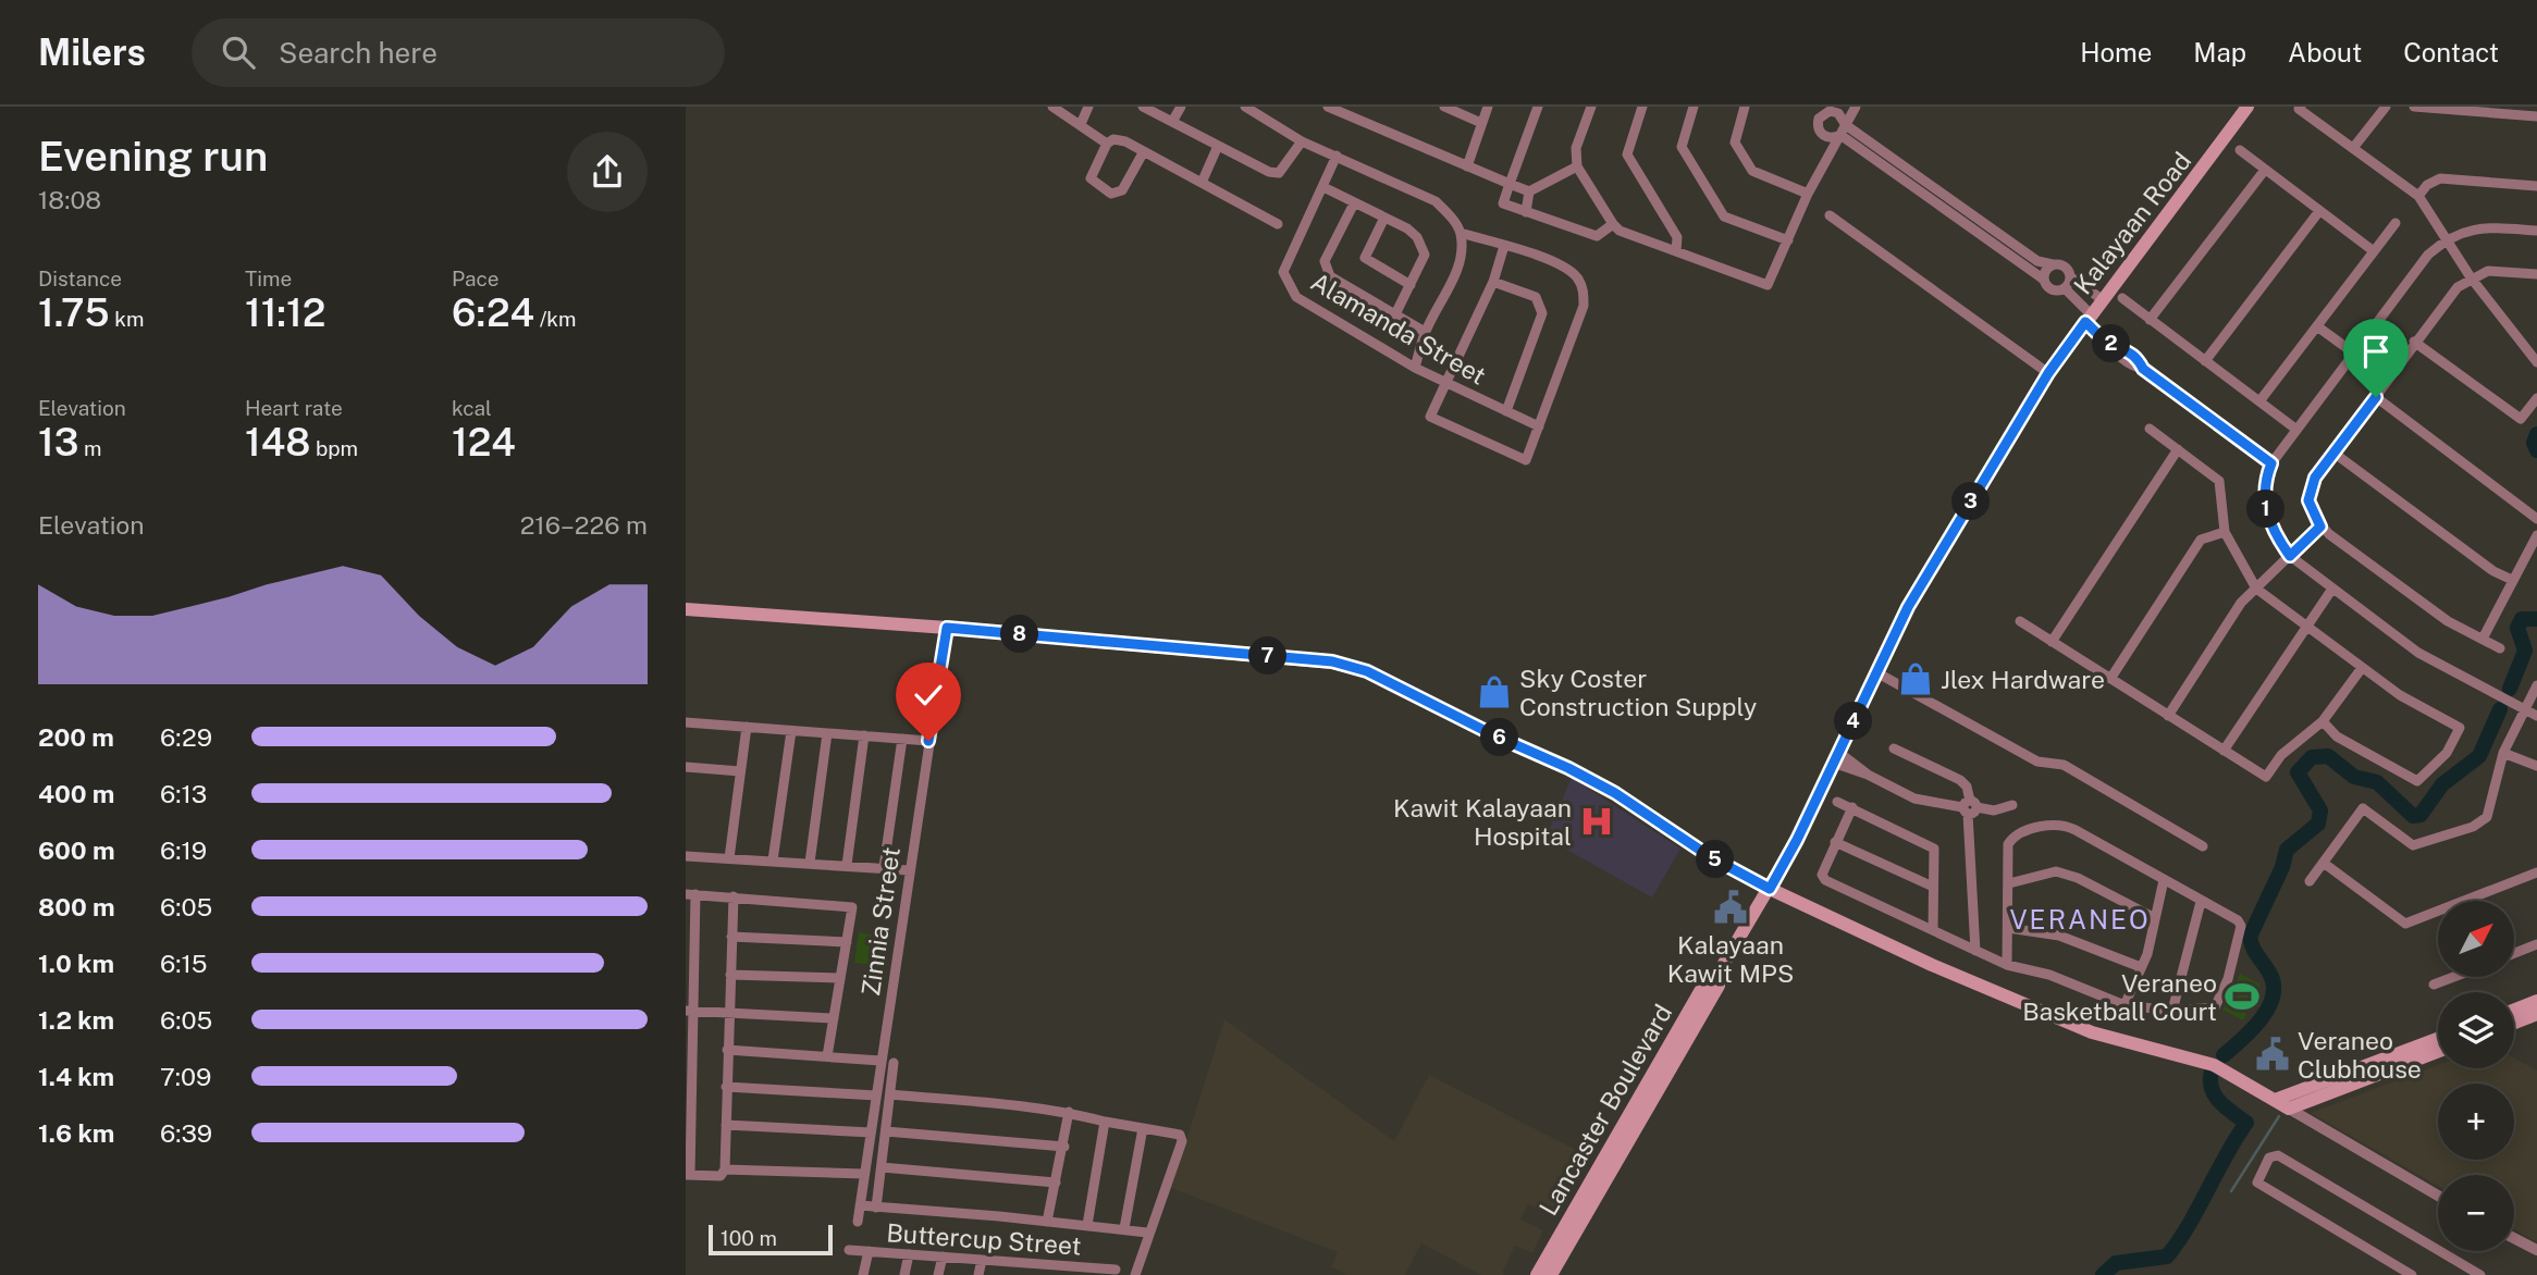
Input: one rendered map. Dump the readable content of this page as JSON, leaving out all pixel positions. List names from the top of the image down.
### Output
{
  "streets": {
    "main road": ["Kalayaan Road", "Lancaster Boulevard"],
    "street": ["Alamanda Street", "Zinnia Street", "Buttercup Street"]
  },
  "crossings": [
    ["Kalayaan Road", "Lancaster Boulevard"]
  ],
  "districts": ["VERANEO"],
  "places": {
    "shop": ["Jlex Hardware", "Sky Coster Construction Supply"],
    "hospital": ["Kawit Kalayaan Hospital"],
    "public building": ["Kalayaan Kawit MPS", "Veraneo Clubhouse"],
    "sports": ["Veraneo Basketball Court"]
  },
  "scale_bar": "100 m",
  "north": "top right",
  "page": {
    "header": "Milers",
    "search": "Search here",
    "nav": [
      "Home",
      "Map",
      "About",
      "Contact"
    ],
    "heading": ["Evening run", "18:08"],
    "stats": [
      ["Distance", "1.75 km"],
      ["Time", "11:12"],
      ["Pace", "6:24 /km"],
      ["Elevation", "13 m"],
      ["Heart rate", "148 bpm"],
      ["kcal", "124"]
    ],
    "pins": [
      "2",
      "3",
      "1",
      "8",
      "7",
      "4",
      "6",
      "5"
    ],
    "chart": ["Elevation", "216–226 m"],
    "list": [
      {
        "name": "200 m",
        "note": "6:29"
      },
      {
        "name": "400 m",
        "note": "6:13"
      },
      {
        "name": "600 m",
        "note": "6:19"
      },
      {
        "name": "800 m",
        "note": "6:05"
      },
      {
        "name": "1.0 km",
        "note": "6:15"
      },
      {
        "name": "1.2 km",
        "note": "6:05"
      },
      {
        "name": "1.4 km",
        "note": "7:09"
      },
      {
        "name": "1.6 km",
        "note": "6:39"
      }
    ],
    "map_buttons": ["+", "−"],
    "scale": "100 m"
  }
}
